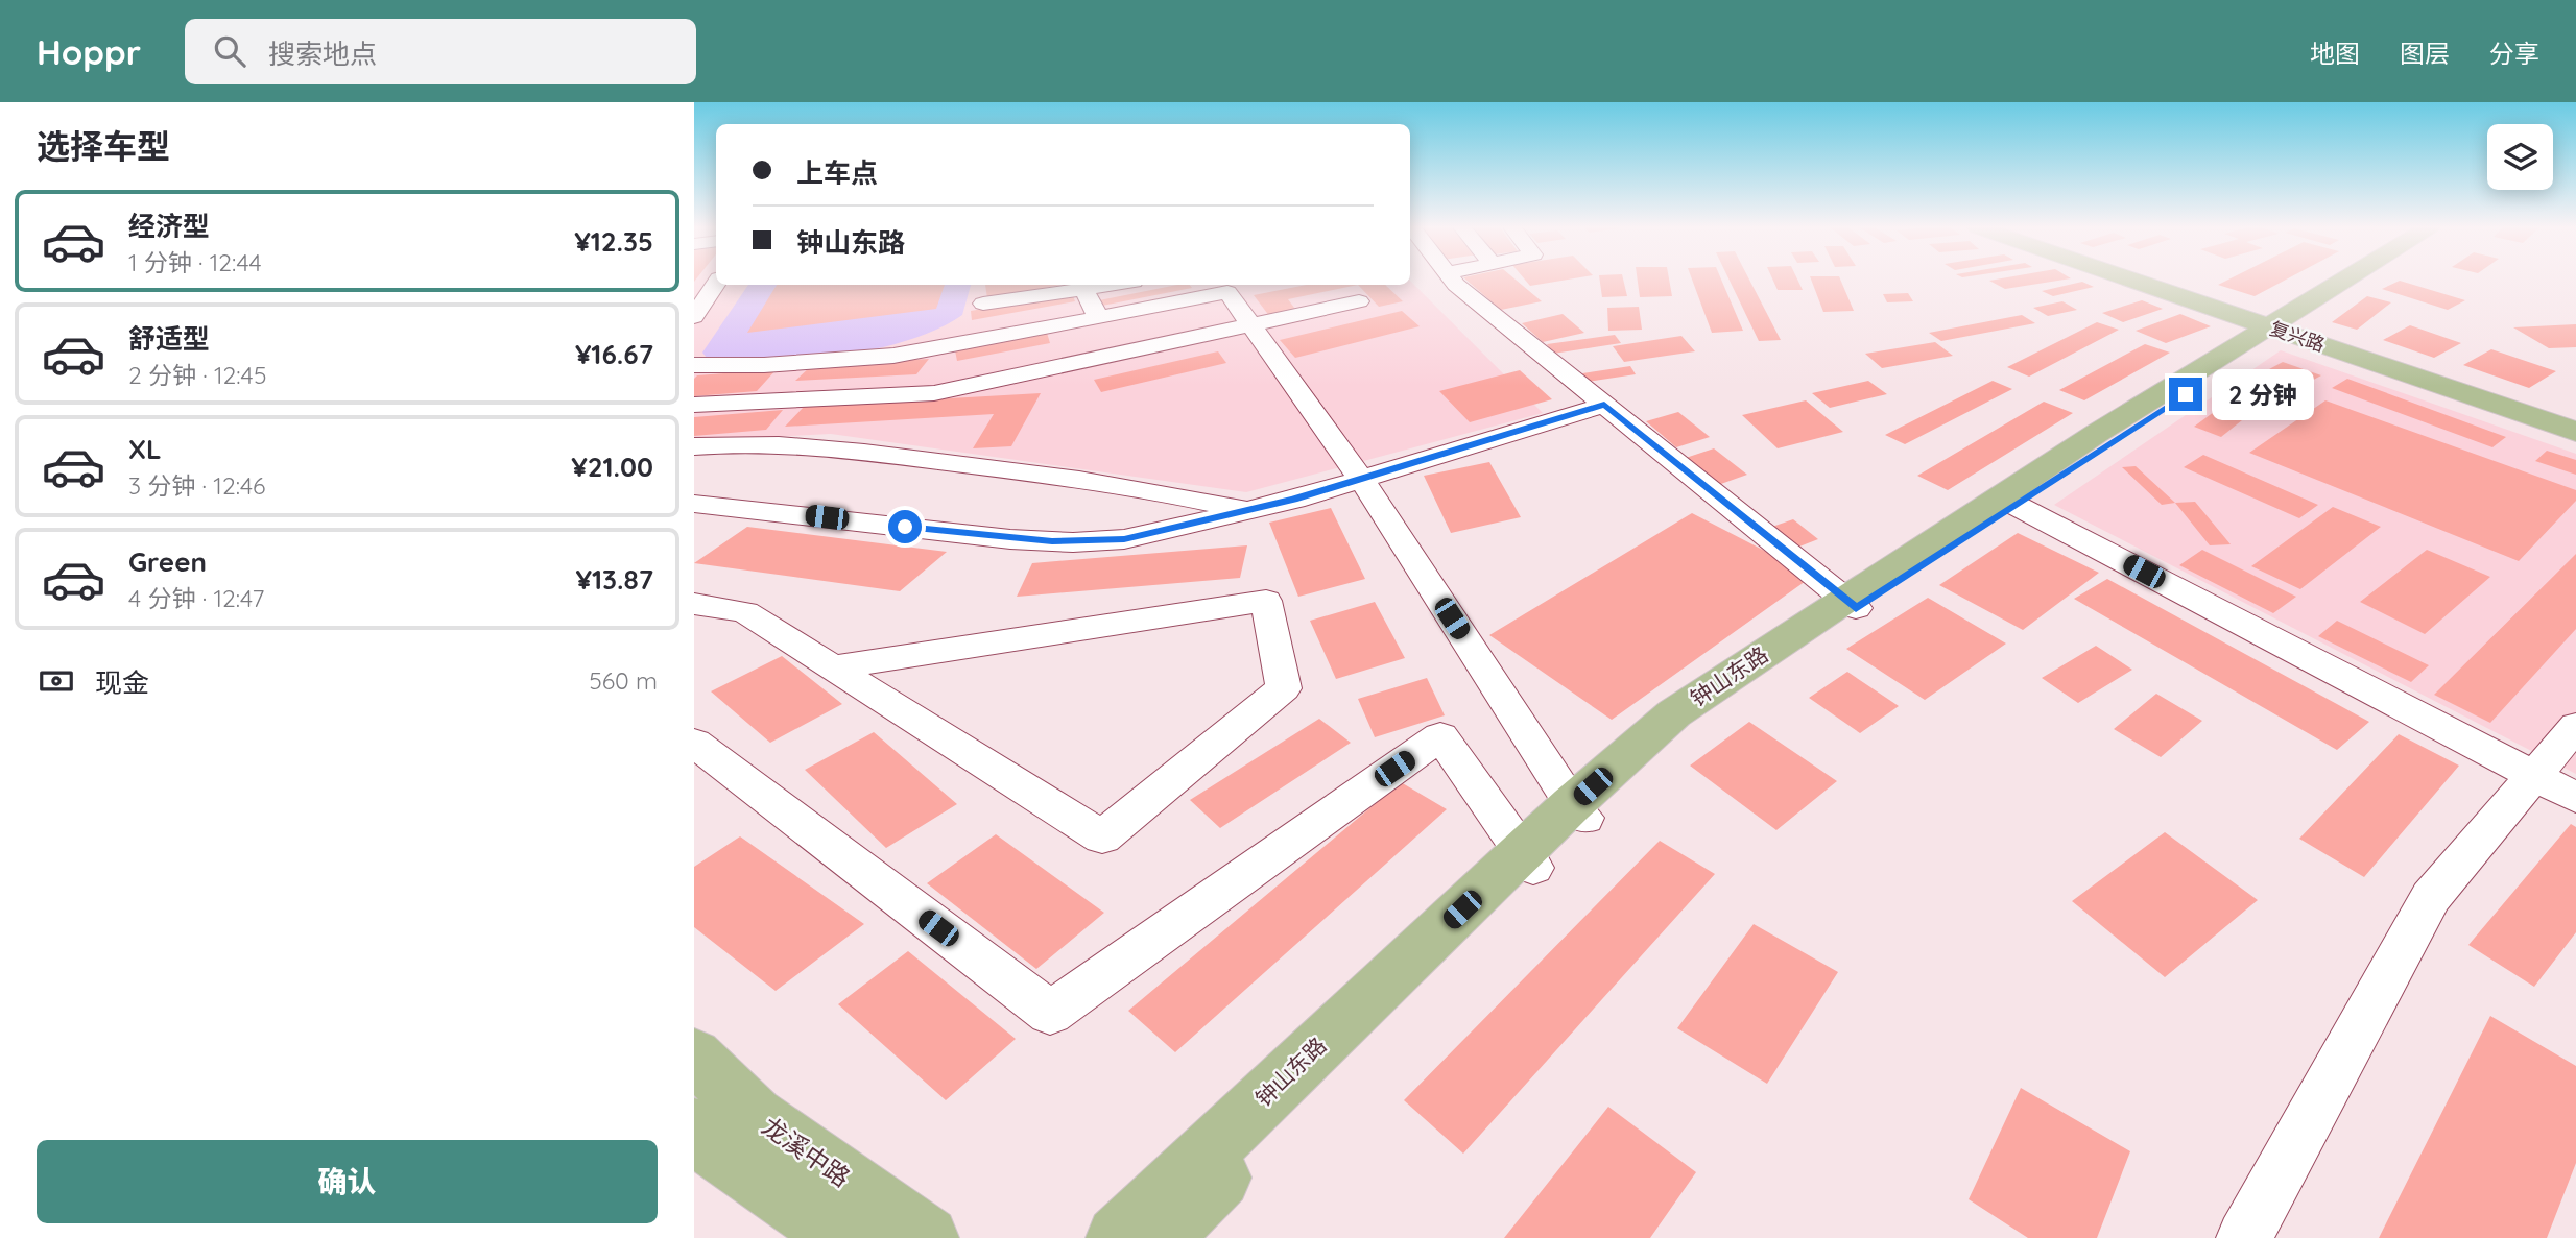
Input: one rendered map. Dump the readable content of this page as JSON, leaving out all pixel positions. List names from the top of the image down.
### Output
{
  "streets": {
    "main road": ["复兴路", "钟山东路", "龙溪中路"]
  },
  "crossings": [
    ["复兴路", "钟山东路"]
  ],
  "page": {
    "header": "Hoppr",
    "search": "搜索地点",
    "nav": ["地图", "图层", "分享"],
    "heading": "选择车型",
    "banner": ["上车点", "钟山东路"],
    "list": [
      {
        "name": "经济型",
        "note": "1 分钟 · 12:44",
        "value": "¥12.35"
      },
      {
        "name": "舒适型",
        "note": "2 分钟 · 12:45",
        "value": "¥16.67"
      },
      {
        "name": "XL",
        "note": "3 分钟 · 12:46",
        "value": "¥21.00"
      },
      {
        "name": "Green",
        "note": "4 分钟 · 12:47",
        "value": "¥13.87"
      }
    ],
    "bubble": "2 分钟",
    "pay": ["现金", "560 m"],
    "buttons": "确认"
  }
}
